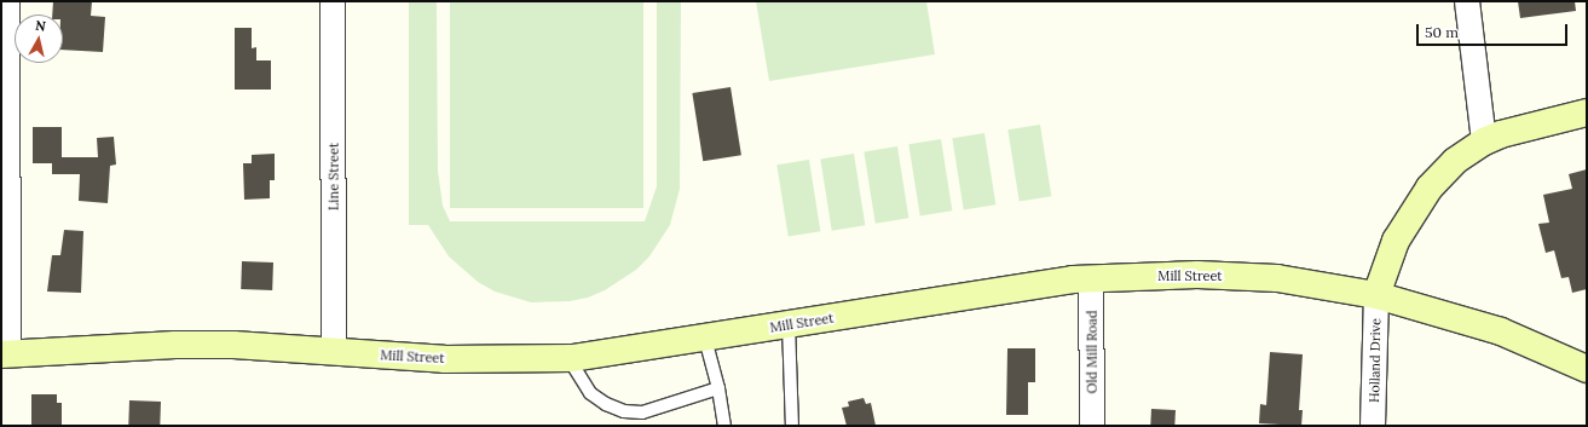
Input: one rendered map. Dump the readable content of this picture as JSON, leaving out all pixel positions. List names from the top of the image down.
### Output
{
  "streets": {
    "street": [
      "Line Street",
      "Mill Street",
      "Old Mill Road",
      "Holland Drive"
    ]
  },
  "crossings": [
    ["Line Street", "Mill Street"],
    ["Mill Street", "Old Mill Road"],
    ["Mill Street", "Holland Drive"]
  ],
  "scale_bar": "50 m",
  "north": "top"
}
